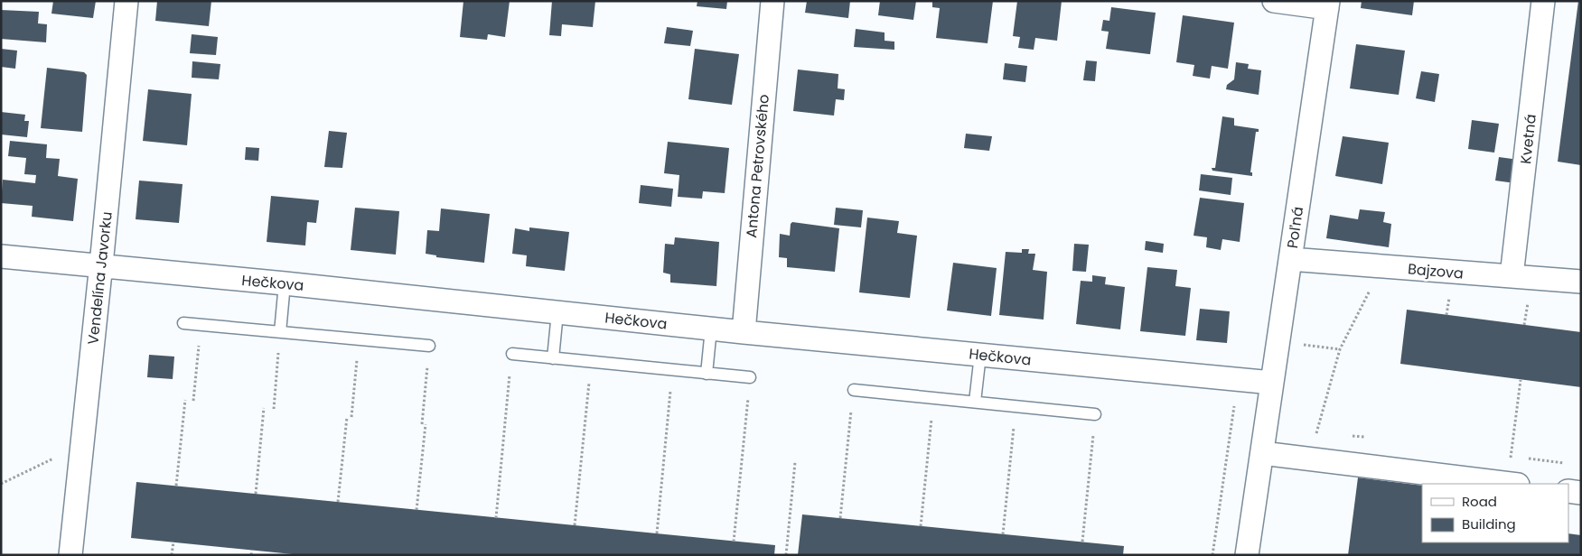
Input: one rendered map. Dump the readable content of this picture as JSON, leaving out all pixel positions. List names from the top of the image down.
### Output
{
  "streets": {
    "street": [
      "Kvetná",
      "Antona Petrovského",
      "Poľná",
      "Bajzova",
      "Vendelína Javorku",
      "Hečkova"
    ]
  },
  "crossings": [
    ["Kvetná", "Bajzova"],
    ["Antona Petrovského", "Hečkova"],
    ["Poľná", "Bajzova"],
    ["Poľná", "Hečkova"],
    ["Vendelína Javorku", "Hečkova"]
  ],
  "legend": ["Road", "Building"]
}
